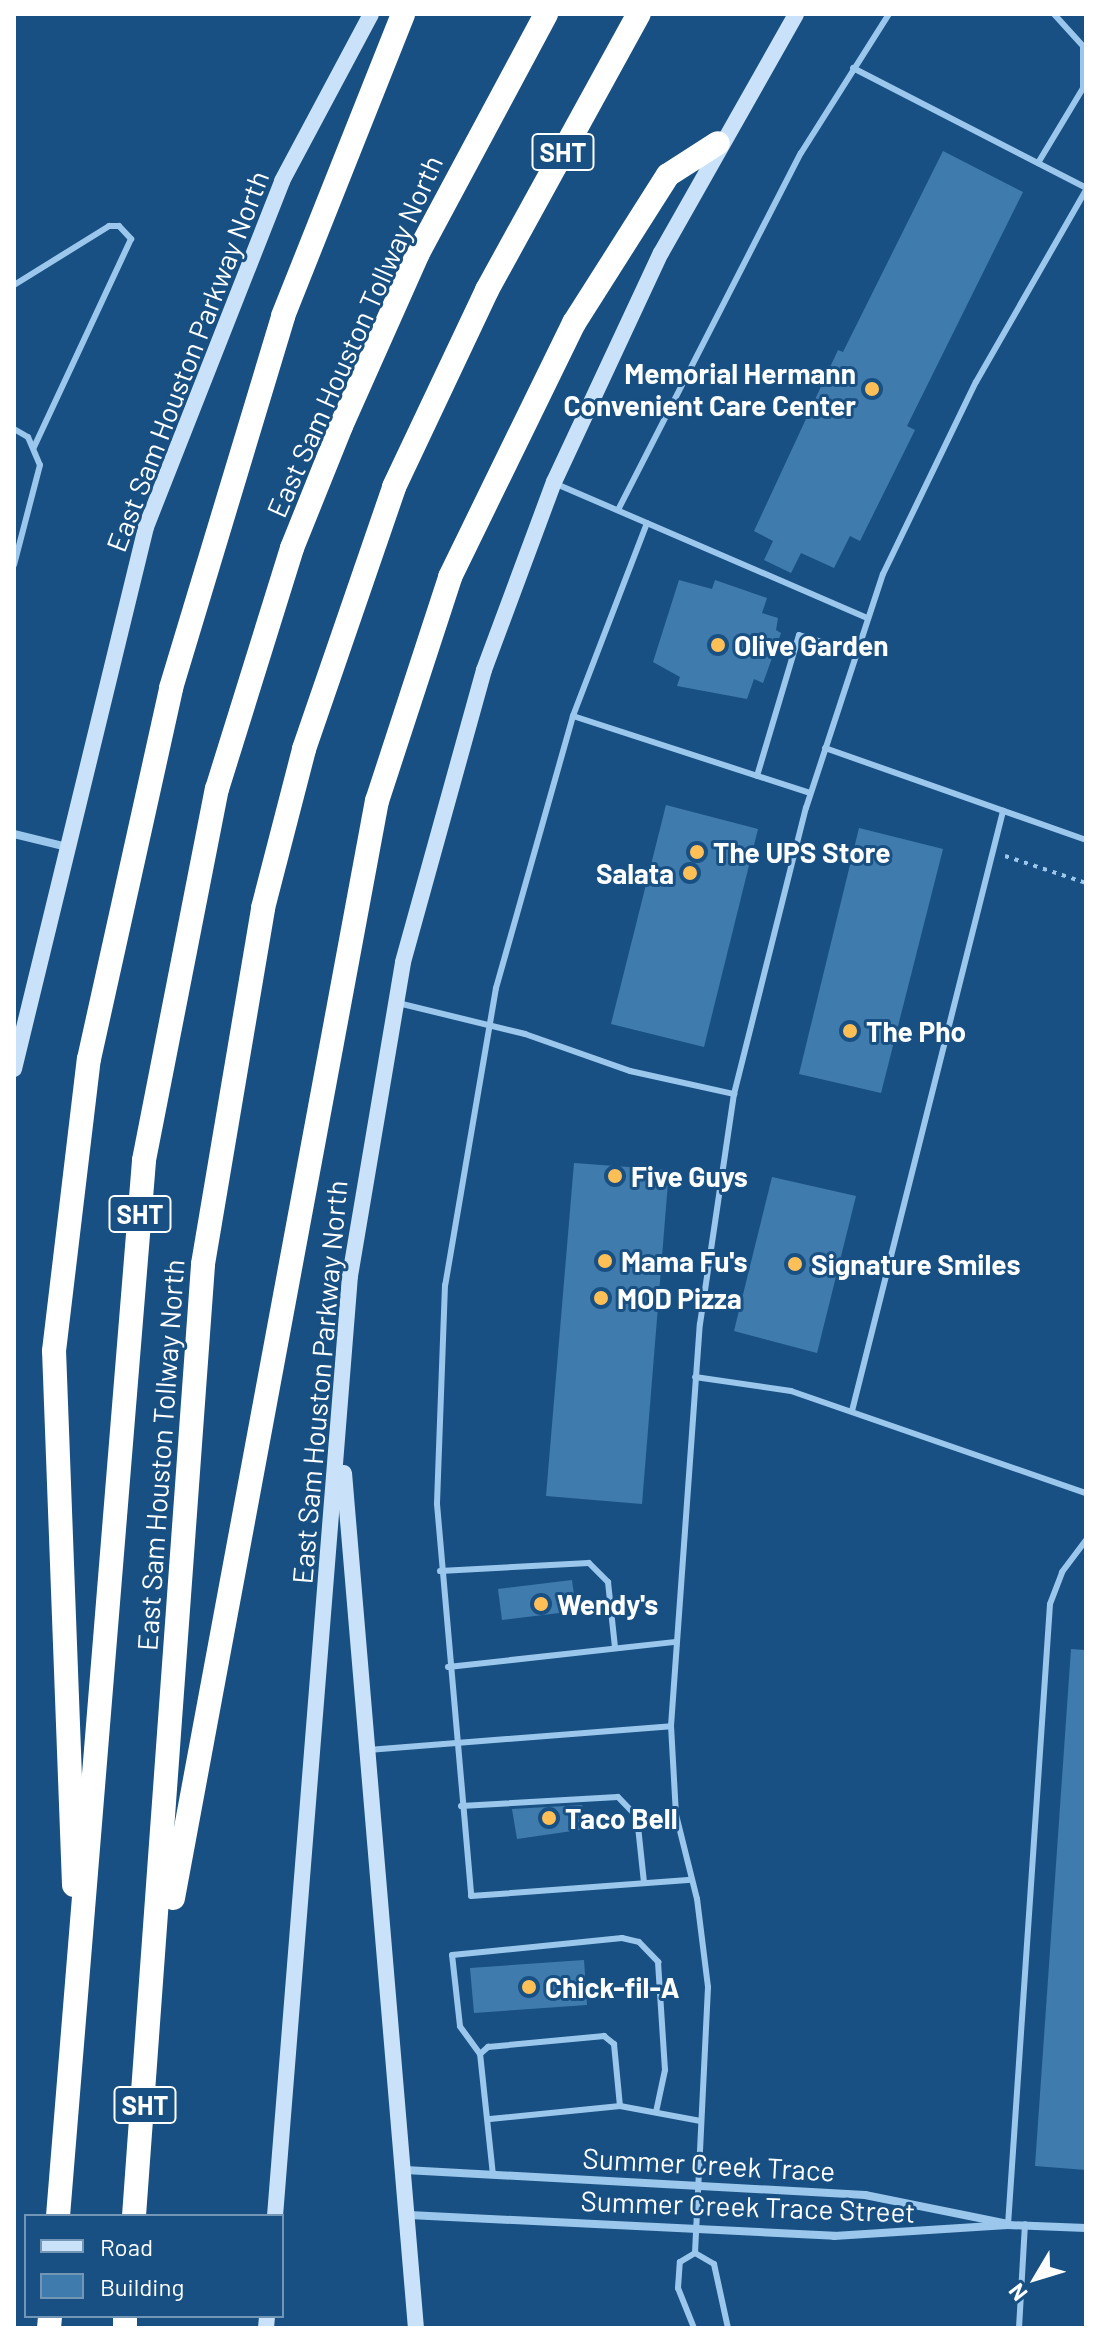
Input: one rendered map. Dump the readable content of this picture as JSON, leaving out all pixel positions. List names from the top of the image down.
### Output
{
  "streets": {
    "highway": ["SHT", "East Sam Houston Tollway North"],
    "main road": ["East Sam Houston Parkway North"],
    "street": ["Summer Creek Trace", "Summer Creek Trace Street"]
  },
  "crossings": [
    ["Summer Creek Trace", "Summer Creek Trace Street"]
  ],
  "places": [
    "Memorial Hermann Convenient Care Center",
    "Olive Garden",
    "The UPS Store",
    "Salata",
    "The Pho",
    "Five Guys",
    "Mama Fu's",
    "Signature Smiles",
    "MOD Pizza",
    "Wendy's",
    "Taco Bell",
    "Chick-fil-A"
  ],
  "legend": ["Road", "Building"],
  "north": "bottom left"
}
